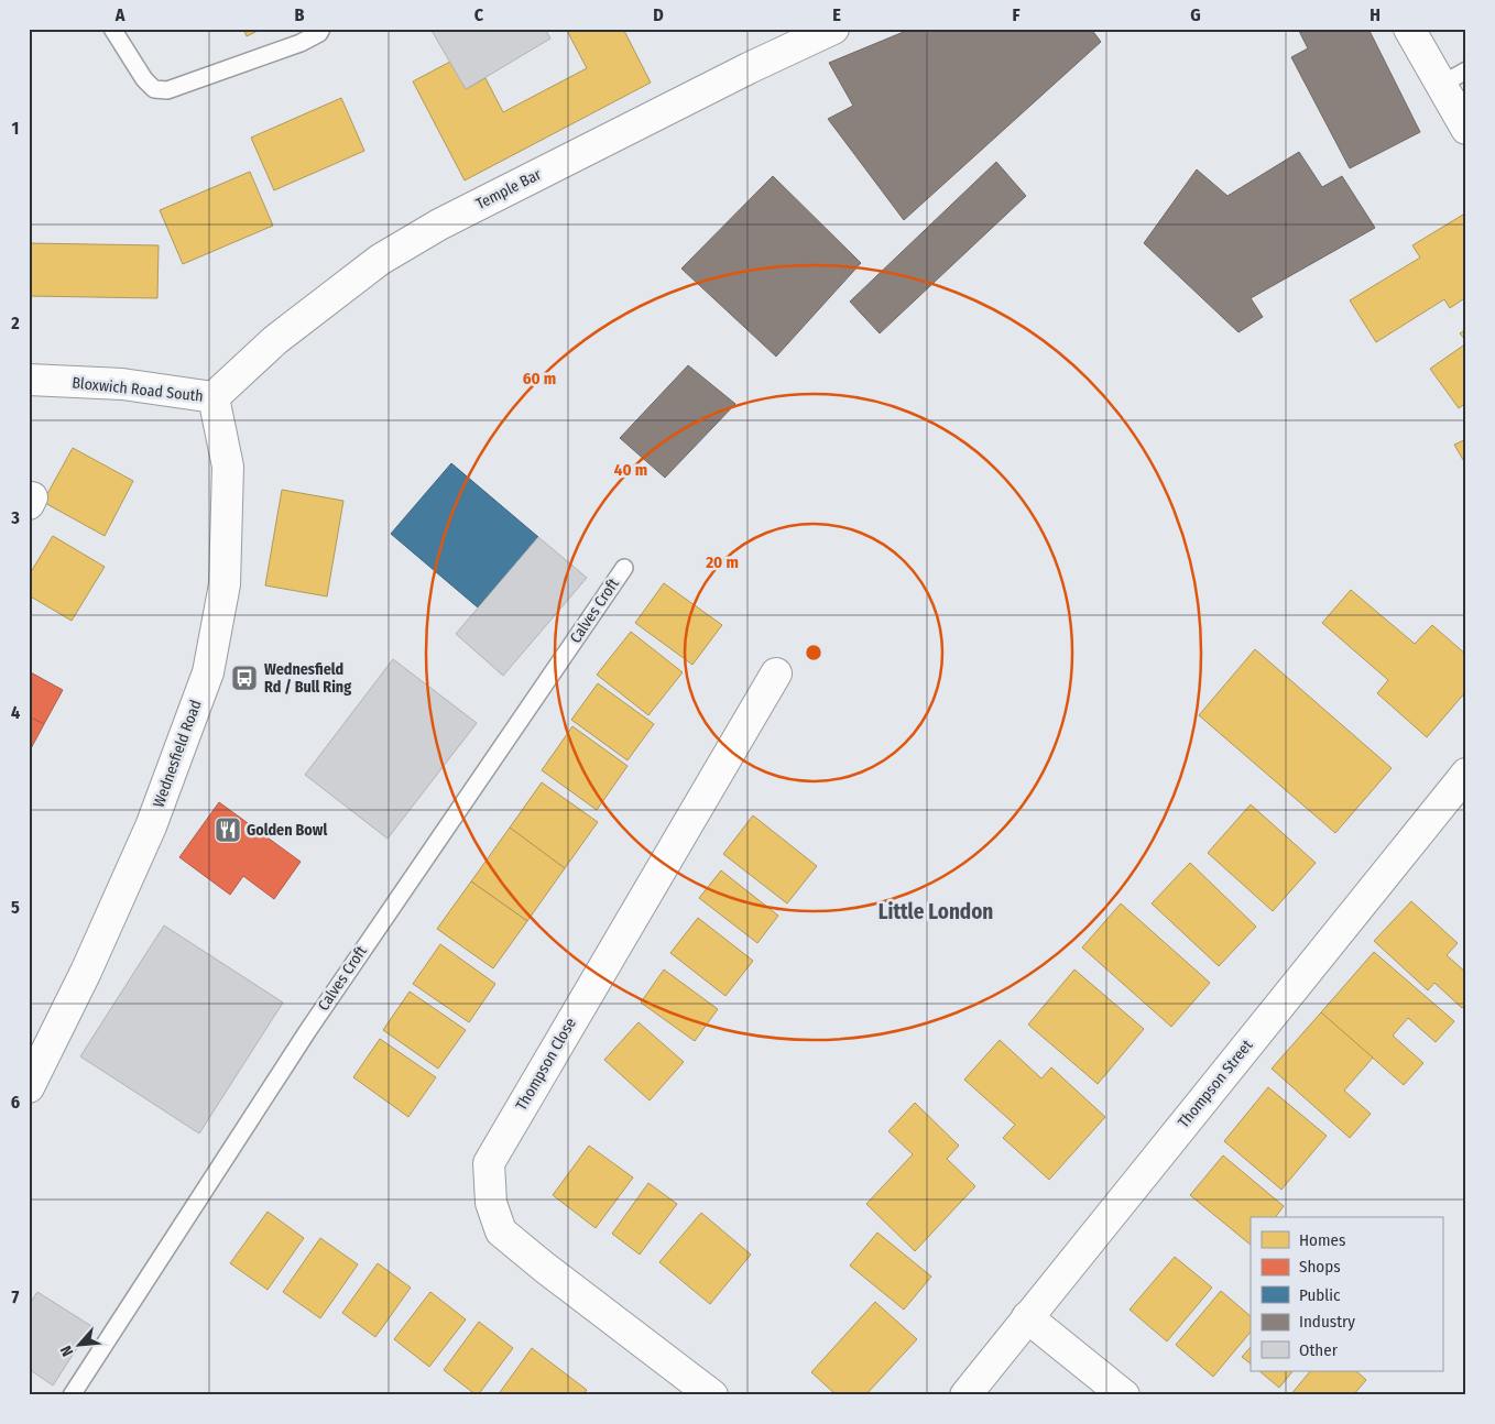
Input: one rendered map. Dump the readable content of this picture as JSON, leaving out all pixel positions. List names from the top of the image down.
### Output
{
  "streets": {
    "street": [
      "Temple Bar",
      "Bloxwich Road South",
      "Wednesfield Road",
      "Thompson Close",
      "Thompson Street"
    ],
    "lane": ["Calves Croft"]
  },
  "crossings": [
    ["Temple Bar", "Bloxwich Road South"],
    ["Temple Bar", "Wednesfield Road"],
    ["Bloxwich Road South", "Wednesfield Road"]
  ],
  "districts": ["Little London"],
  "places": {
    "bus stop": ["Wednesfield Rd / Bull Ring"],
    "restaurant": ["Golden Bowl"]
  },
  "legend": [
    "Homes",
    "Shops",
    "Public",
    "Industry",
    "Other"
  ],
  "north": "bottom left",
  "grid": {
    "columns": [
      "A",
      "B",
      "C",
      "D",
      "E",
      "F",
      "G",
      "H"
    ],
    "rows": [
      "1",
      "2",
      "3",
      "4",
      "5",
      "6",
      "7"
    ]
  },
  "rings": ["60 m", "40 m", "20 m"]
}
